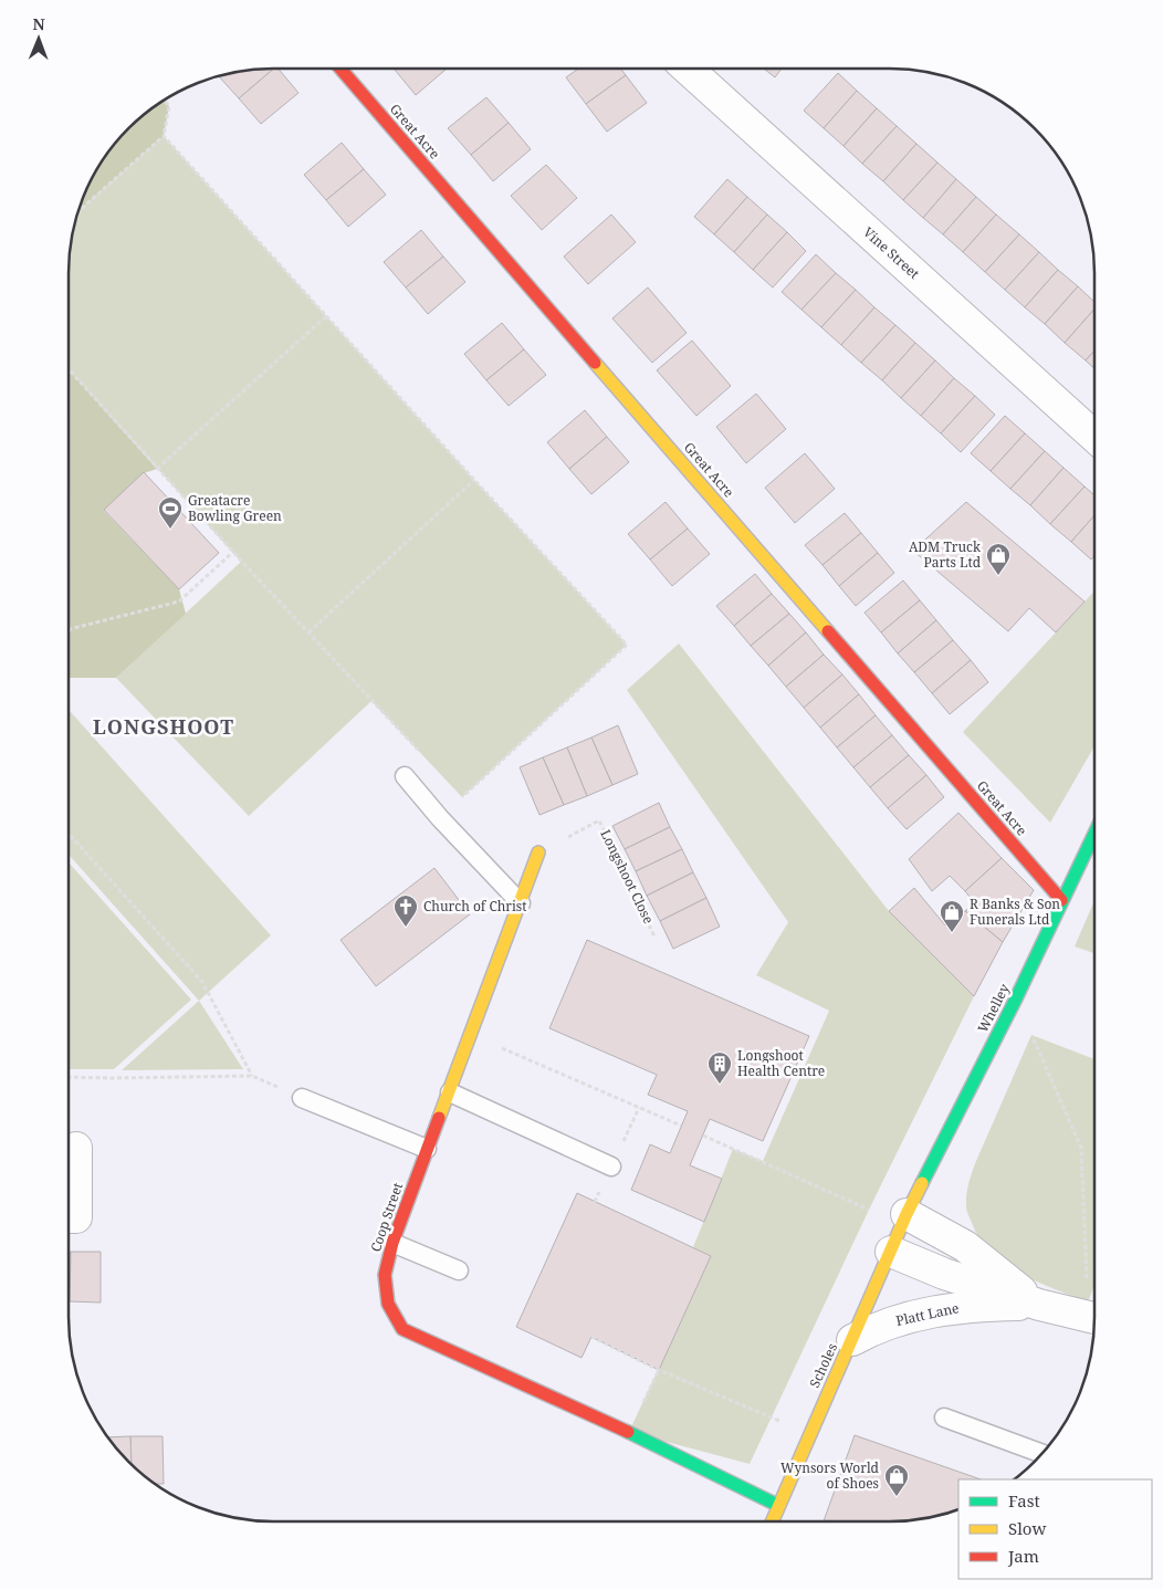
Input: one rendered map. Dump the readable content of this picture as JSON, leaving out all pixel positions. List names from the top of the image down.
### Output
{
  "streets": {
    "street": [
      "Great Acre",
      "Vine Street",
      "Whelley",
      "Coop Street",
      "Platt Lane",
      "Scholes"
    ],
    "path": ["Longshoot Close"]
  },
  "crossings": [
    ["Great Acre", "Whelley"],
    ["Longshoot Close", "Coop Street"],
    ["Whelley", "Platt Lane"],
    ["Whelley", "Scholes"],
    ["Coop Street", "Scholes"],
    ["Platt Lane", "Scholes"]
  ],
  "districts": ["LONGSHOOT"],
  "places": {
    "sports": ["Greatacre Bowling Green"],
    "shop": ["ADM Truck Parts Ltd", "R Banks & Son Funerals Ltd", "Wynsors World of Shoes"],
    "church": ["Church of Christ"],
    "building": ["Longshoot Health Centre"]
  },
  "legend": ["Fast", "Slow", "Jam"],
  "north": "top"
}
